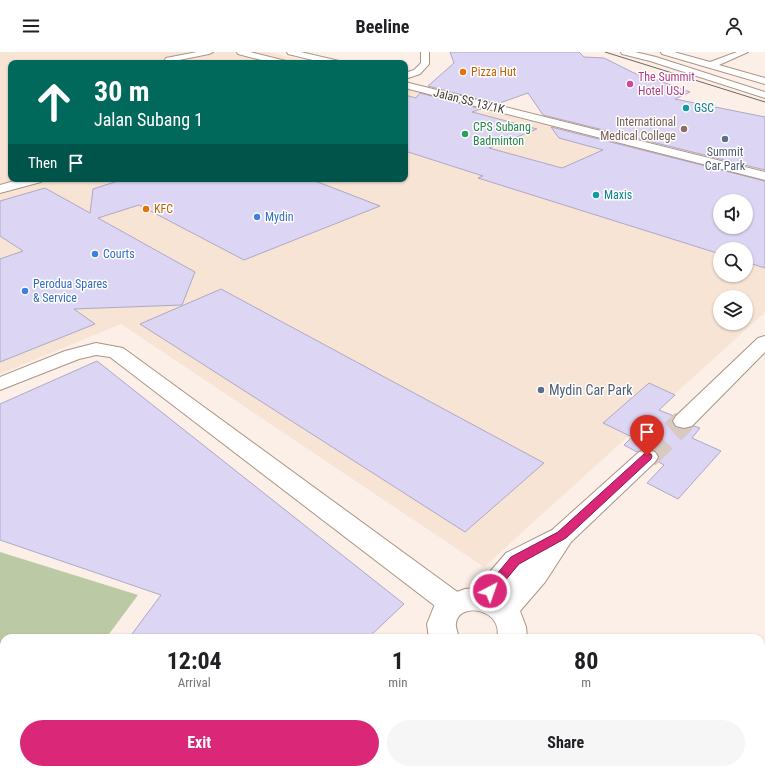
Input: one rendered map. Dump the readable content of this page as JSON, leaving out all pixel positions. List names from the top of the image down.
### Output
{
  "streets": {
    "main road": ["Jalan SS 13/1K"]
  },
  "places": [
    "Pizza Hut",
    "The Summit Hotel USJ",
    "GSC",
    "International Medical College",
    "CPS Subang Badminton",
    "Summit Car Park",
    "Maxis",
    "KFC",
    "Mydin",
    "Courts",
    "Perodua Spares & Service",
    "Mydin Car Park"
  ],
  "page": {
    "header": "Beeline",
    "turn": ["30 m", "Jalan Subang 1"],
    "then": "Then",
    "eta": [
      "12:04",
      "Arrival",
      "1",
      "min",
      "80",
      "m"
    ],
    "buttons": ["Exit", "Share"]
  }
}
